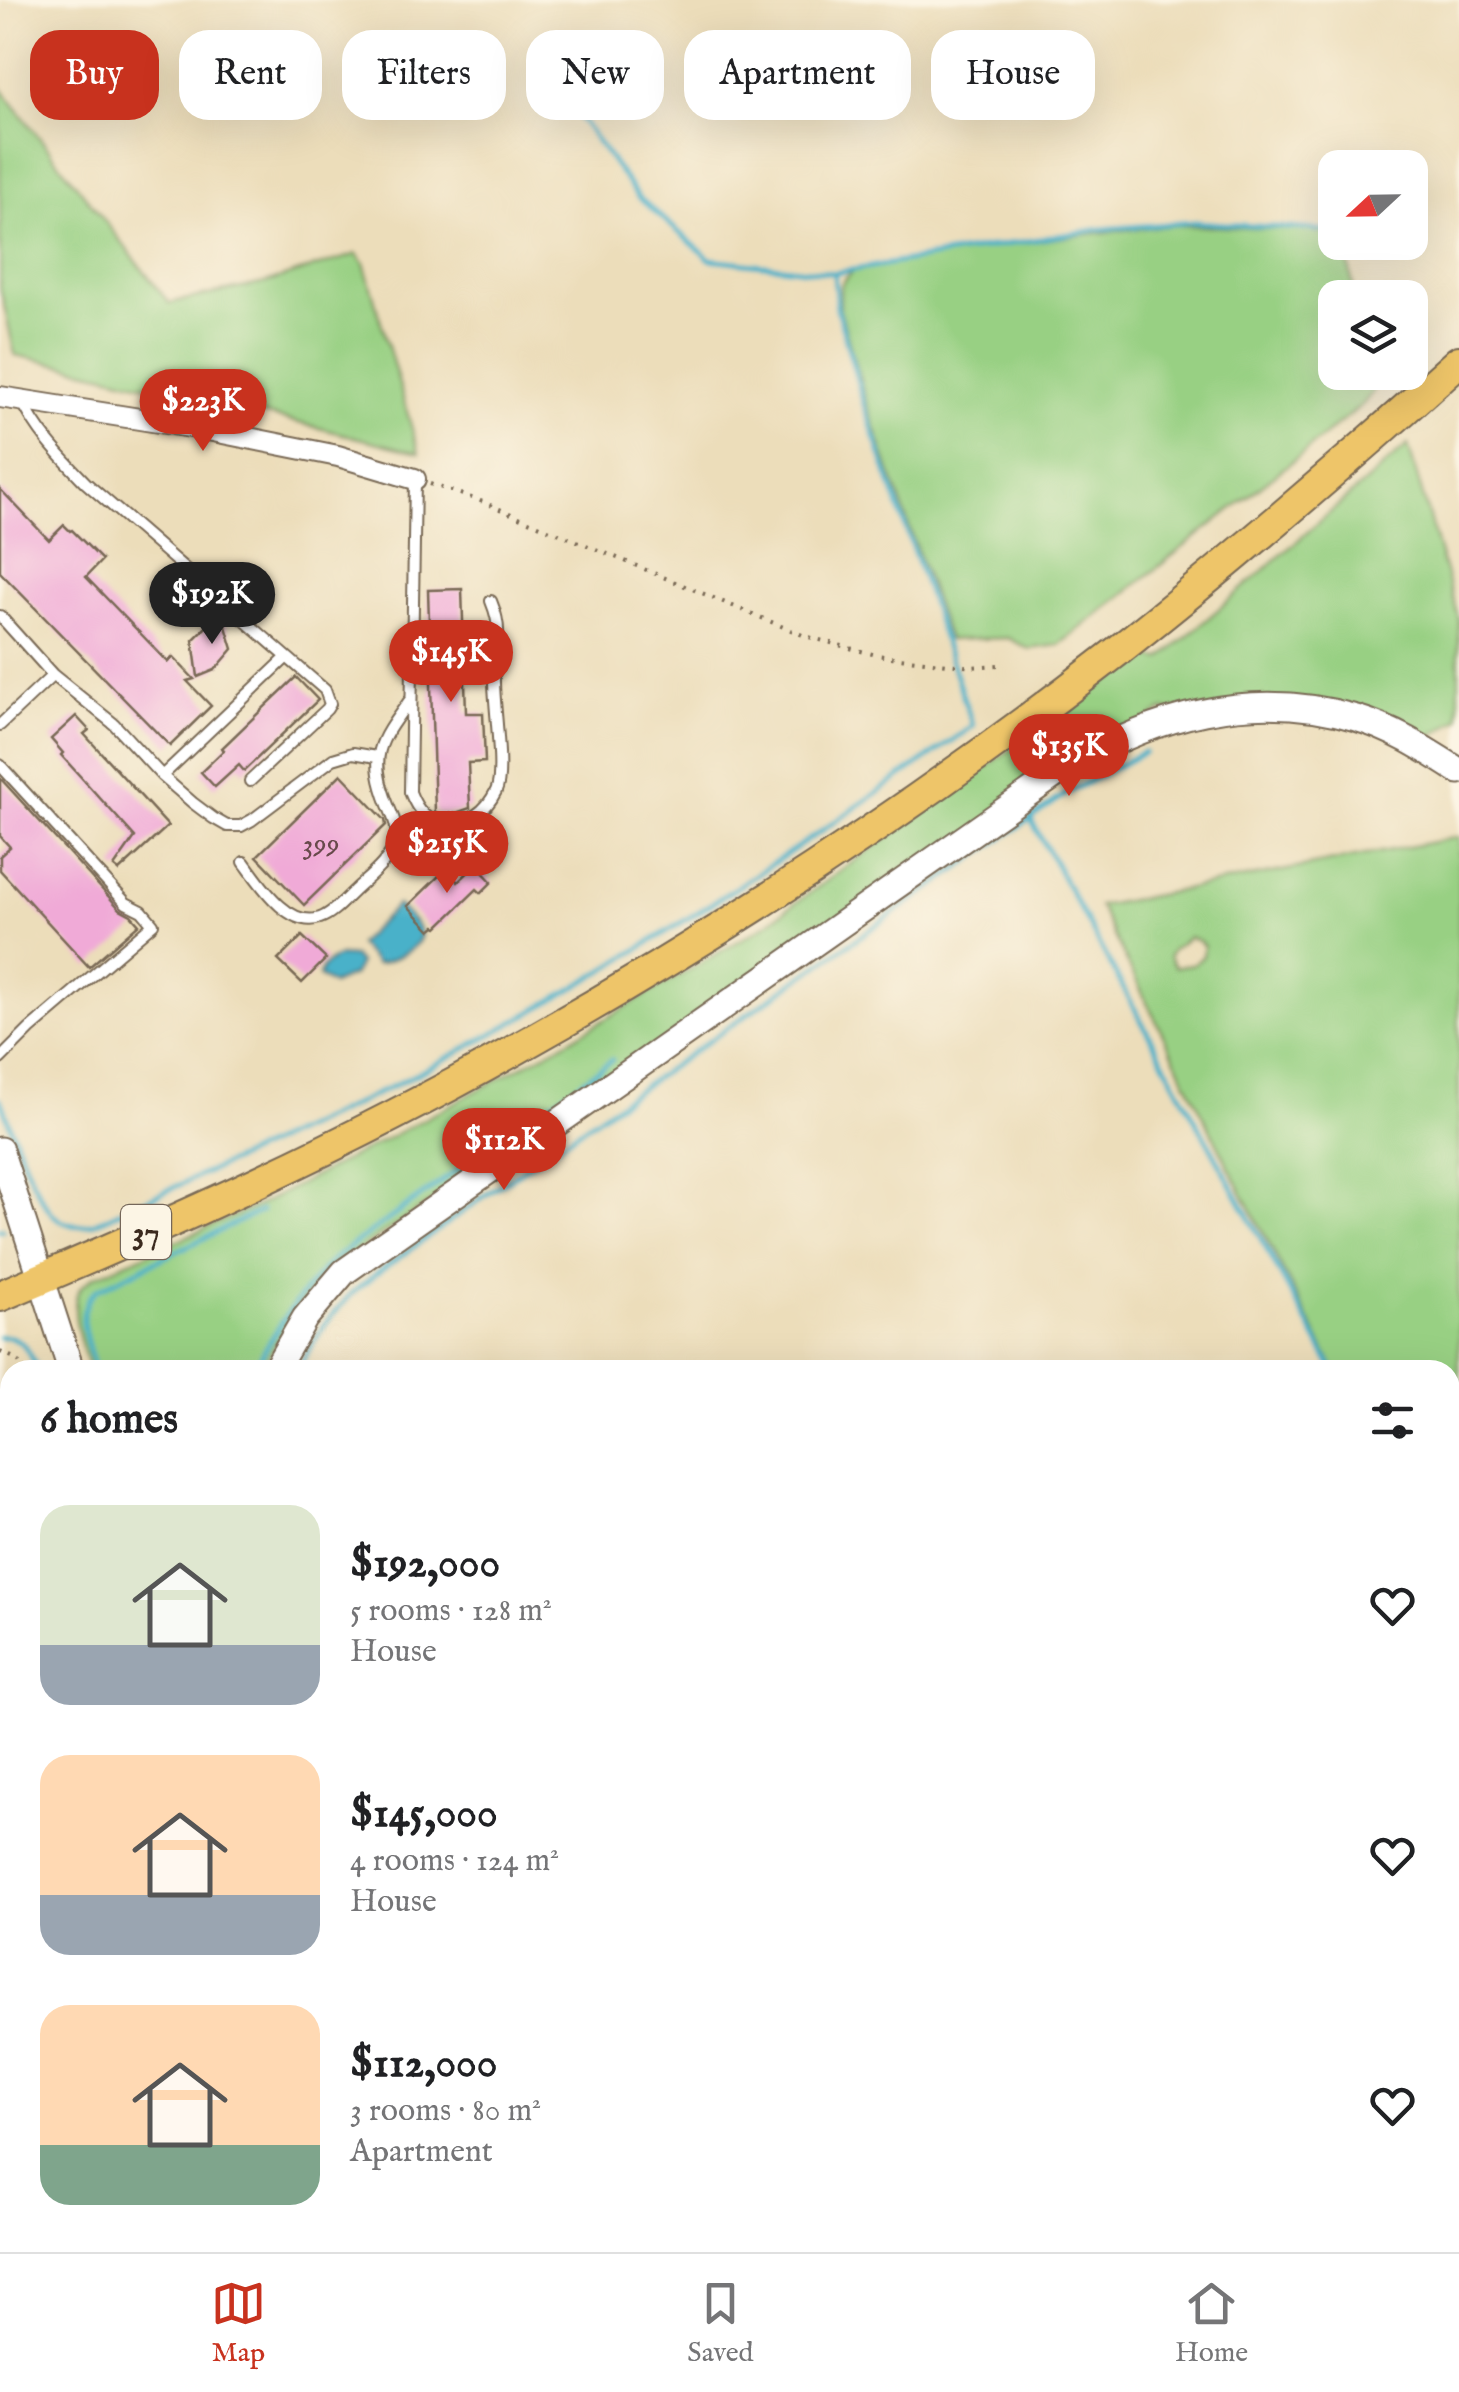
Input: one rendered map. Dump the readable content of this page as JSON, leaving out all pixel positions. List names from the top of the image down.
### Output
{
  "streets": {
    "main road": ["37"]
  },
  "house_numbers": ["399"],
  "north": "left",
  "page": {
    "chip": [
      "Buy",
      "Rent",
      "Filters",
      "New",
      "Apartment",
      "House"
    ],
    "price": [
      "$223K",
      "$192K",
      "$145K",
      "$135K",
      "$215K",
      "$112K"
    ],
    "heading": "6 homes",
    "list": [
      {
        "name": "$192,000",
        "note": "5 rooms · 128 m² · House"
      },
      {
        "name": "$145,000",
        "note": "4 rooms · 124 m² · House"
      },
      {
        "name": "$112,000",
        "note": "3 rooms · 80 m² · Apartment"
      }
    ],
    "tabs": ["Map", "Saved", "Home"]
  }
}
